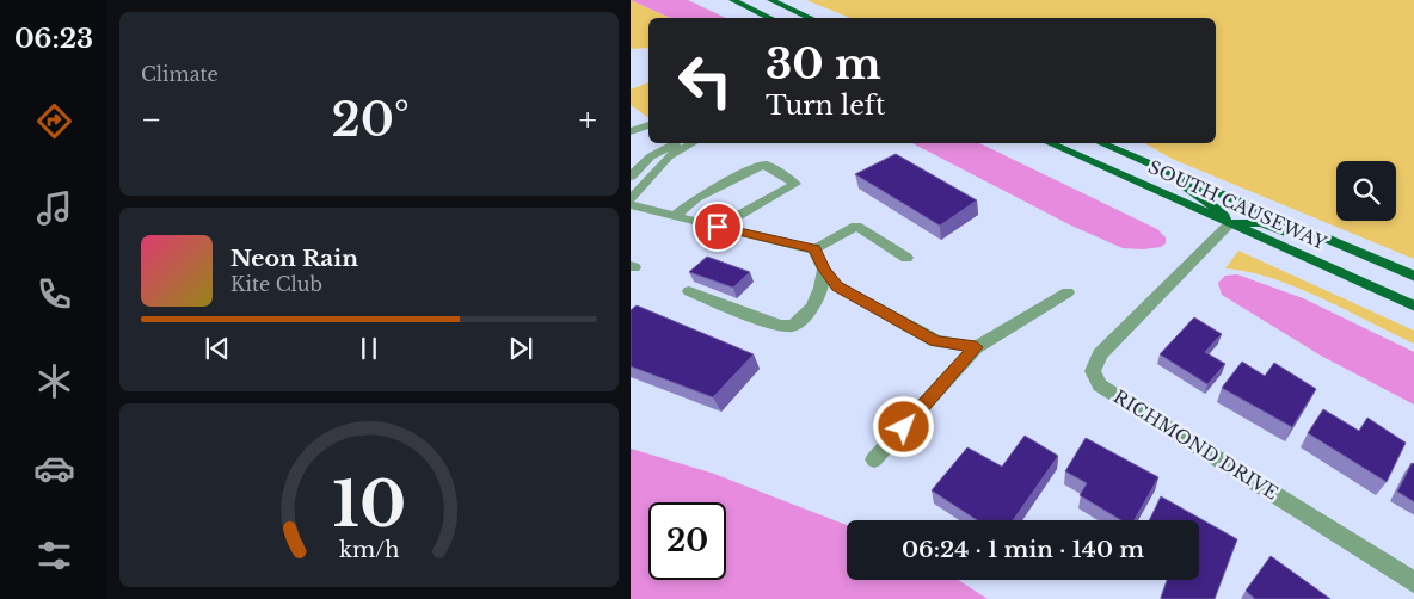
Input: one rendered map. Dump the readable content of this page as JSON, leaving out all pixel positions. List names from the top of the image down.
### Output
{
  "streets": {
    "main road": ["SOUTH CAUSEWAY"],
    "street": ["RICHMOND DRIVE"]
  },
  "crossings": [
    ["SOUTH CAUSEWAY", "RICHMOND DRIVE"]
  ],
  "page": {
    "tabs": "06:23",
    "tile": "Climate",
    "turn": ["30 m", "Turn left"],
    "heat": ["−", "20°", "+"],
    "song": ["Neon Rain", "Kite Club"],
    "limit": "20",
    "trip": "06:24 · 1 min · 140 m",
    "gauge": ["10", "km/h"]
  }
}
